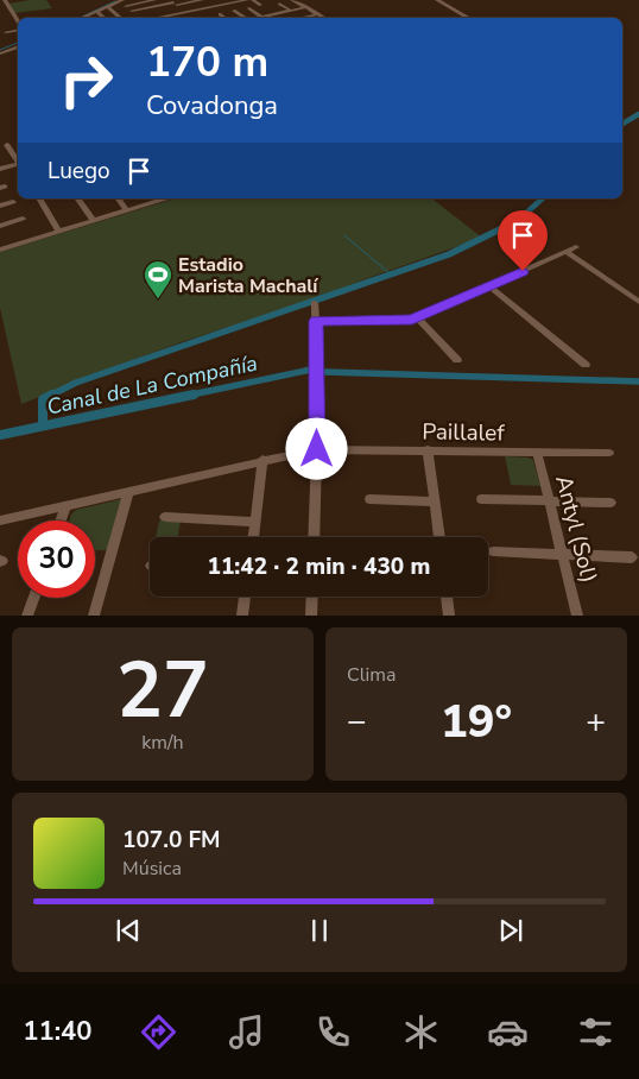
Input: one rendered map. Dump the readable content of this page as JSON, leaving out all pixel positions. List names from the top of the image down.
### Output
{
  "streets": {
    "street": ["Paillalef", "Antyl (Sol)"]
  },
  "crossings": [
    ["Paillalef", "Antyl (Sol)"]
  ],
  "water": ["Canal de La Compañía"],
  "places": {
    "sports": ["Estadio Marista Machalí"]
  },
  "page": {
    "turn": ["170 m", "Covadonga"],
    "then": "Luego",
    "limit": "30",
    "trip": "11:42 · 2 min · 430 m",
    "tile": [
      ["27", "km/h"],
      "Clima"
    ],
    "heat": ["−", "19°", "+"],
    "song": ["107.0 FM", "Música"],
    "tabs": "11:40"
  }
}
